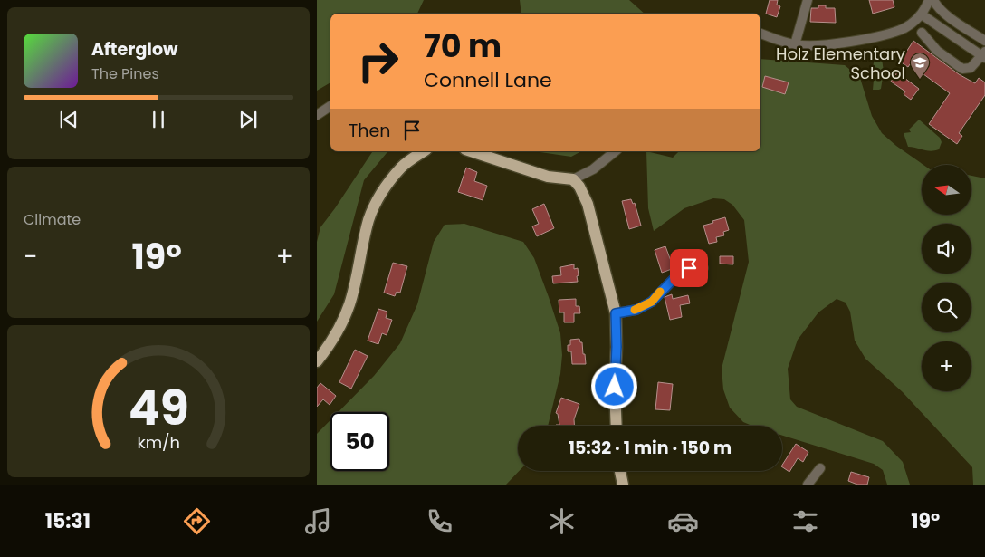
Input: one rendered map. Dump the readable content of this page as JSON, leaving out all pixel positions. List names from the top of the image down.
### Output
{
  "places": {
    "school or university": ["Holz Elementary School"]
  },
  "north": "left",
  "page": {
    "turn": ["70 m", "Connell Lane"],
    "song": ["Afterglow", "The Pines"],
    "then": "Then",
    "map_buttons": "+",
    "tile": "Climate",
    "heat": ["−", "19°", "+"],
    "limit": "50",
    "trip": "15:32 · 1 min · 150 m",
    "tabs": ["15:31", "19°"],
    "gauge": ["49", "km/h"]
  }
}
